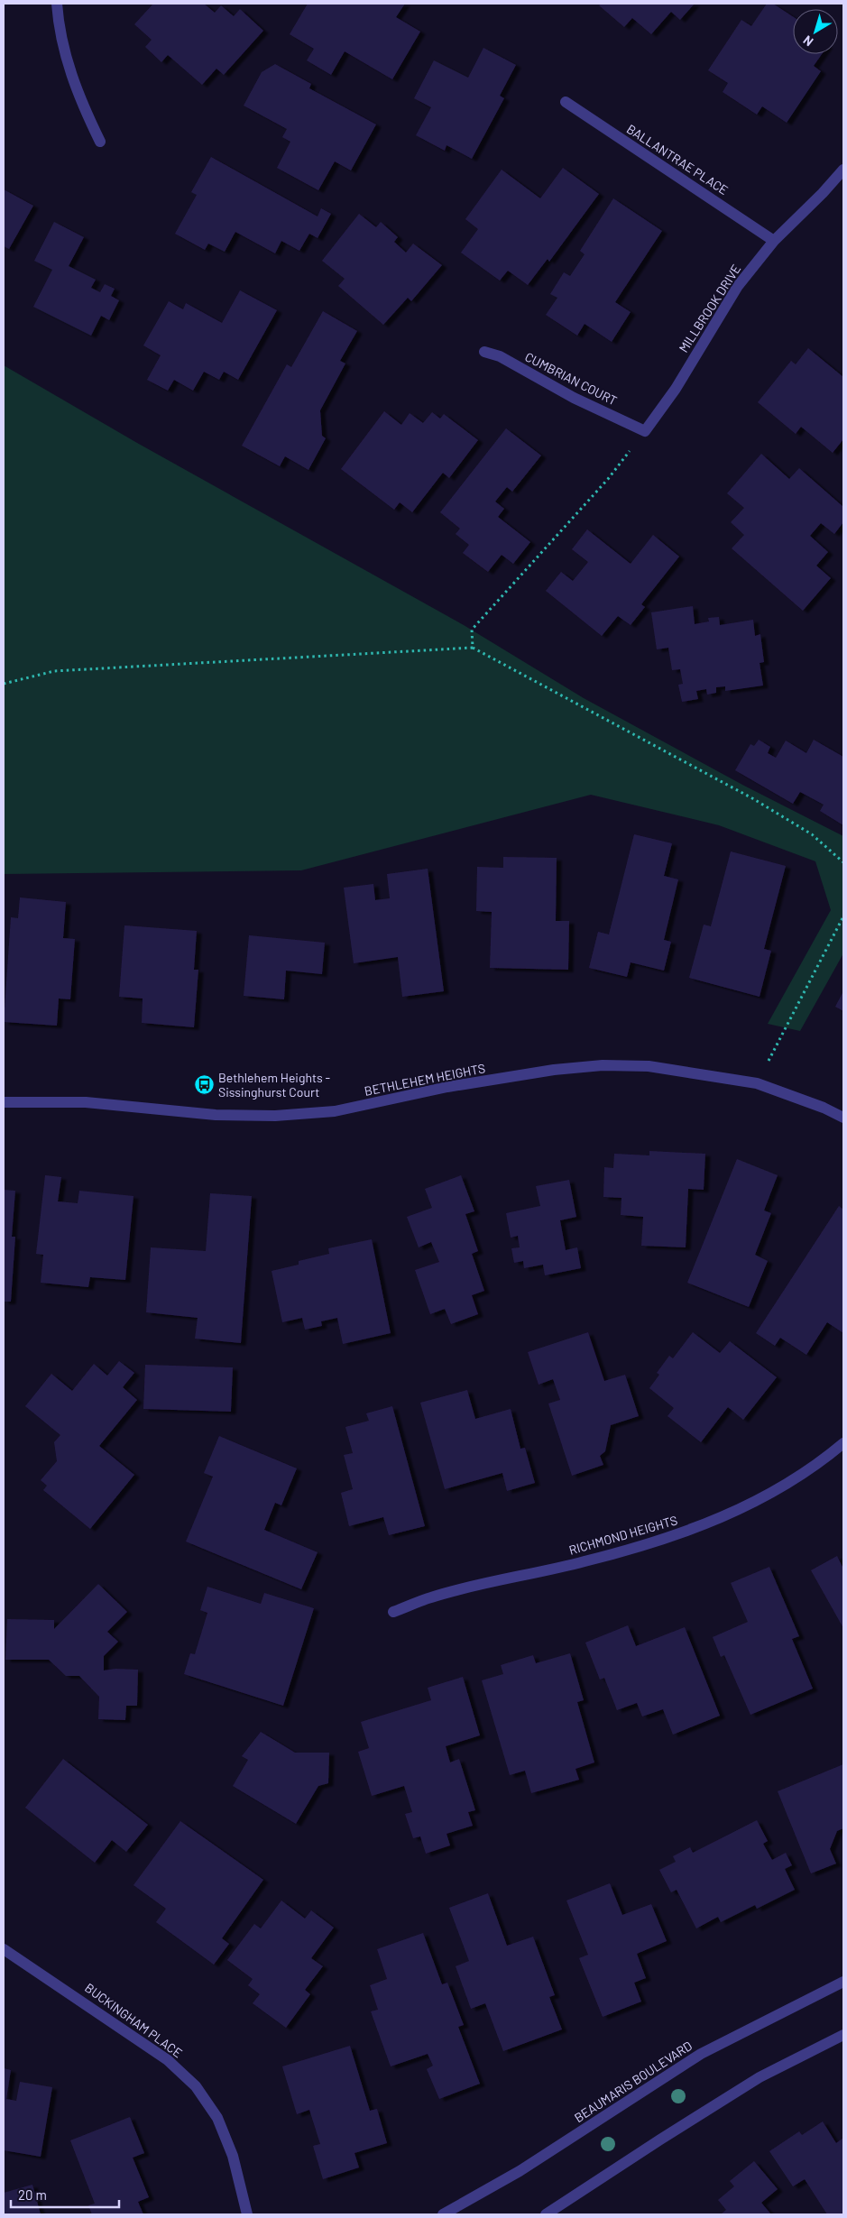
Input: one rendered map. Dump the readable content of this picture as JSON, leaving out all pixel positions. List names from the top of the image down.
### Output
{
  "streets": {
    "street": [
      "BALLANTRAE PLACE",
      "MILLBROOK DRIVE",
      "CUMBRIAN COURT",
      "BETHLEHEM HEIGHTS",
      "RICHMOND HEIGHTS",
      "BUCKINGHAM PLACE",
      "BEAUMARIS BOULEVARD"
    ]
  },
  "crossings": [
    ["BALLANTRAE PLACE", "MILLBROOK DRIVE"],
    ["MILLBROOK DRIVE", "CUMBRIAN COURT"]
  ],
  "places": {
    "bus stop": ["Bethlehem Heights - Sissinghurst Court"]
  },
  "scale_bar": "20 m",
  "north": "bottom left"
}
